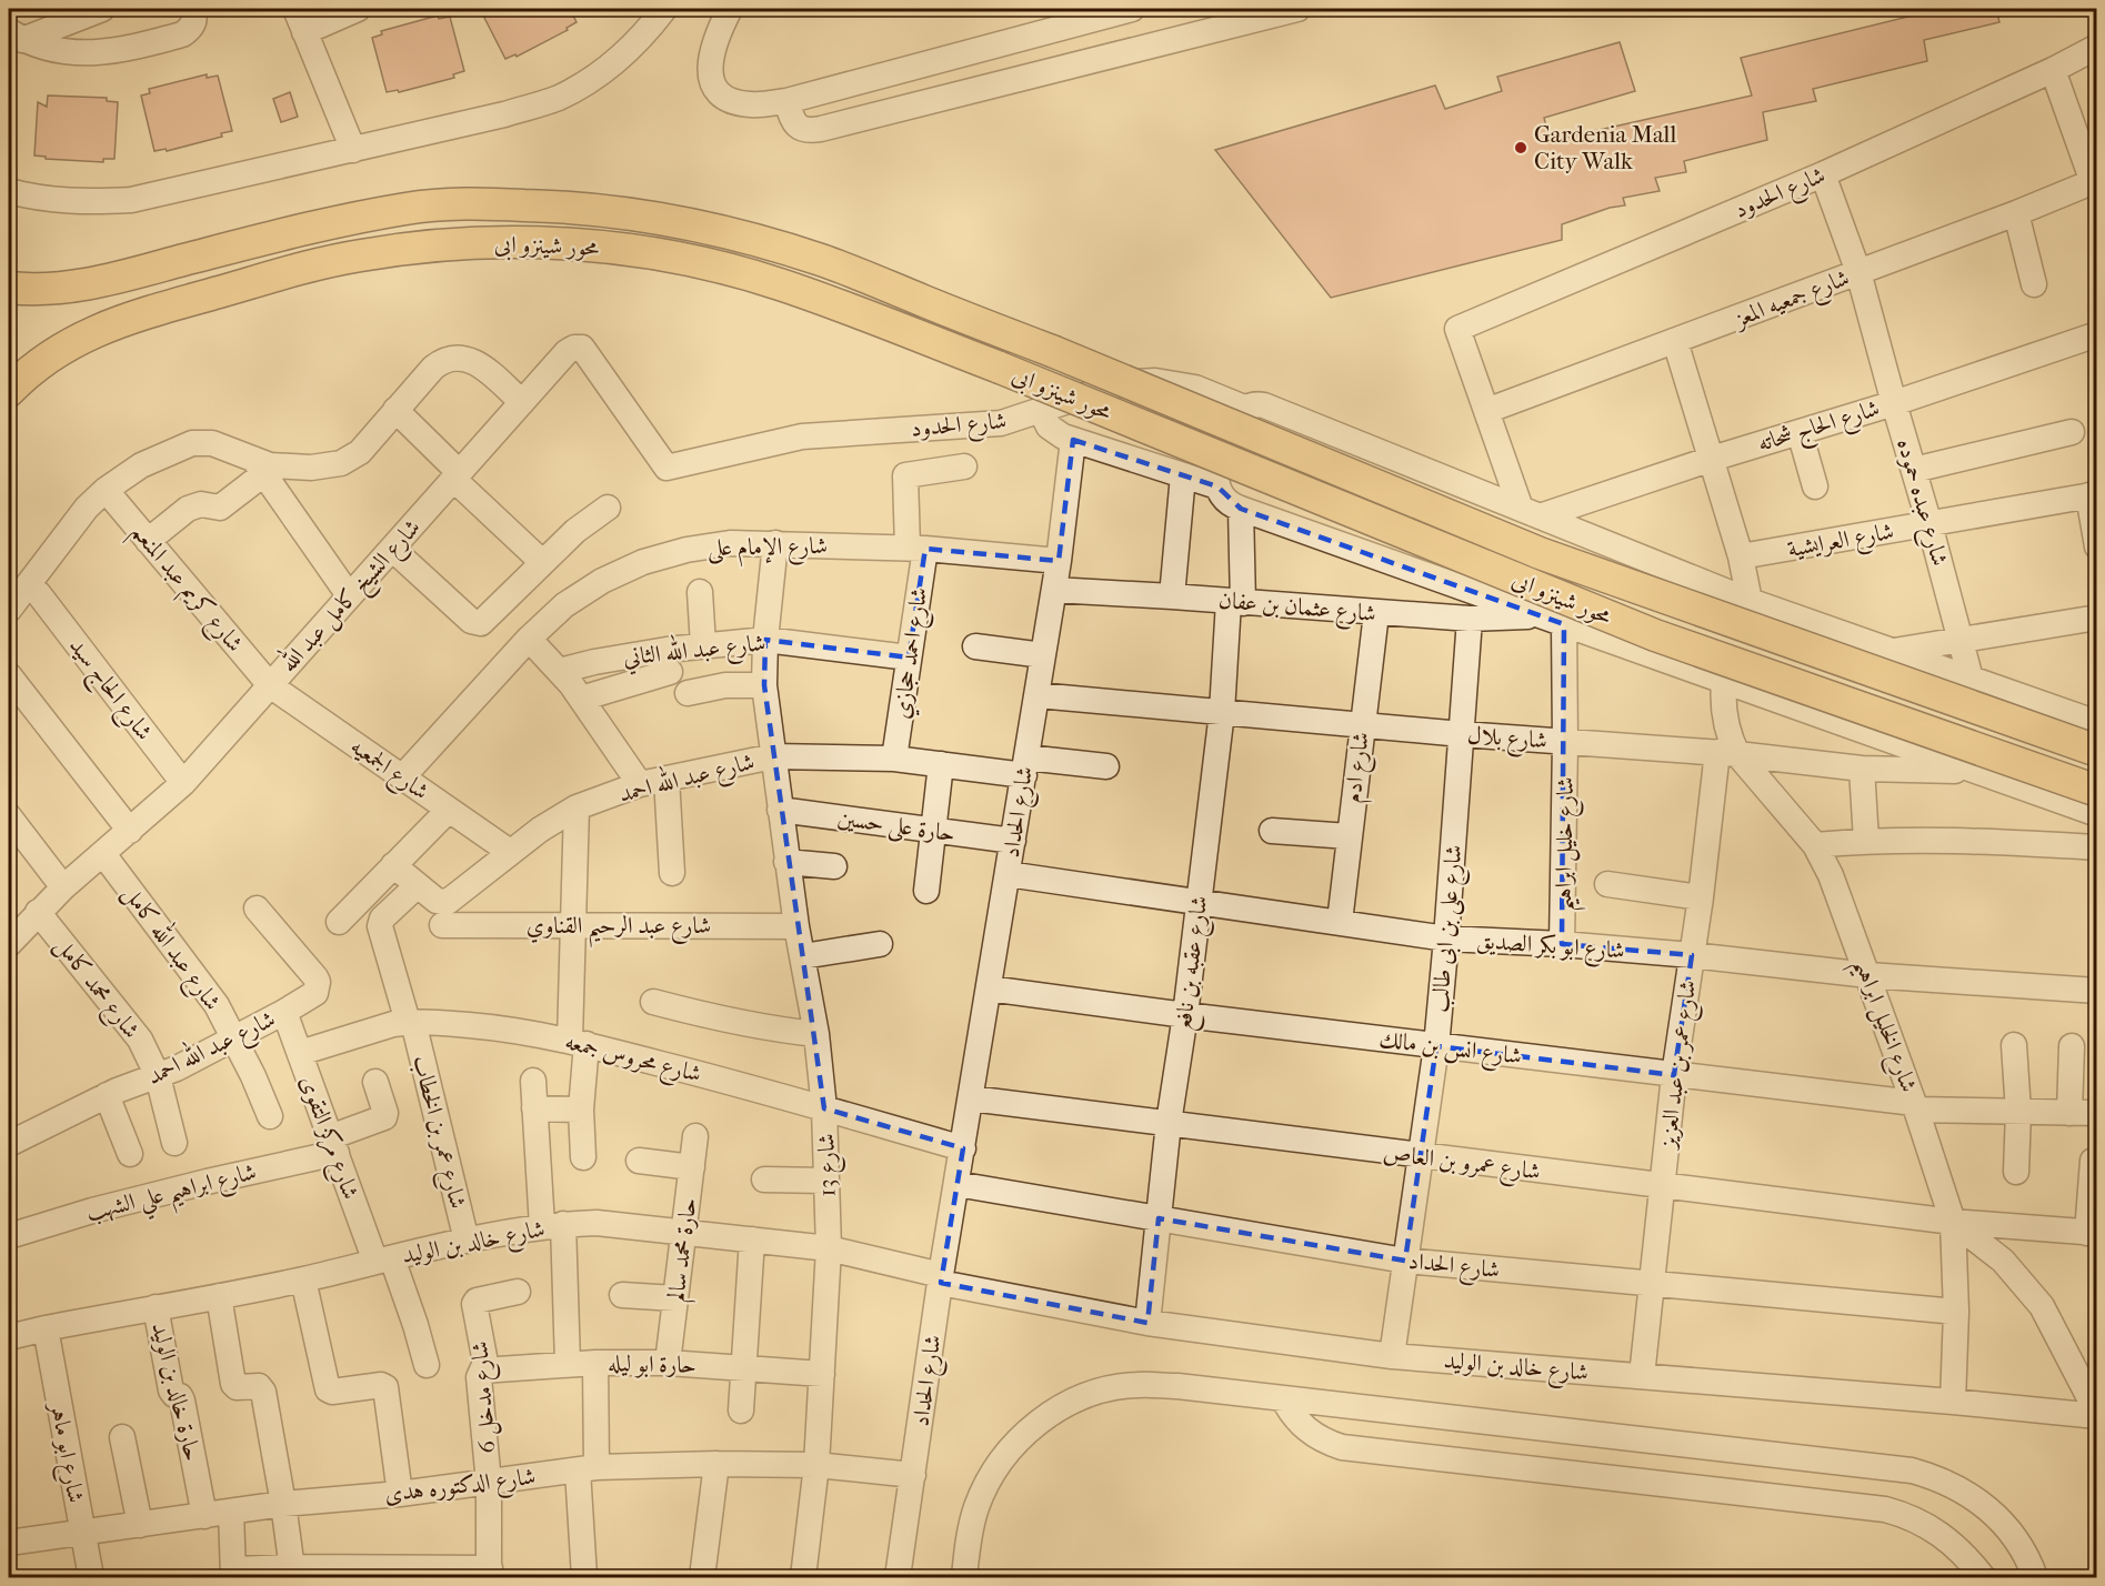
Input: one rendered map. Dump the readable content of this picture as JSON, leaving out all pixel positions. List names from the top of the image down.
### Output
{
  "streets": {
    "main road": ["محور شينزو ابى"],
    "street": [
      "شارع الحدود",
      "شارع جمعيه المعز",
      "شارع الحاج شحاته",
      "شارع عبده حموده",
      "شارع العرايشية",
      "شارع الإمام على",
      "شارع كريم عبد المنعم",
      "شارع الشيخ كامل عبد الله",
      "شارع عثمان بن عفان",
      "شارع عبد الله الثاني",
      "شارع احمد حجازي",
      "شارع الحاج سيد",
      "شارع بلال",
      "شارع ادم",
      "شارع الجمعيه",
      "شارع عبد الله احمد",
      "شارع الحداد",
      "حارة على حسين",
      "شارع خليل ابراهيم",
      "شارع عبد الرحيم القناوي",
      "شارع على بن ابى طالب",
      "شارع ابو بكر الصديق",
      "شارع عبد الله كامل",
      "شارع عقبه بن نافع",
      "شارع محمد كامل",
      "شارع الخليل ابراهيم",
      "شارع انس بن مالك",
      "شارع محروس جمعه",
      "شارع عمر بن عبد العزيز",
      "شارع عمر بن الخطاب",
      "شارع مركز التقوى",
      "شارع عمرو بن العاص",
      "شارع 13",
      "شارع ابراهيم علي الشهب",
      "شارع خالد بن الوليد",
      "حارة محمد سالم",
      "حارة ابو ليله",
      "حارة خالد بن الوليد",
      "شارع مدخل 6",
      "شارع ابو ماهر",
      "شارع الدكتوره هدى"
    ]
  },
  "crossings": [
    ["شارع الحدود", "شارع جمعيه المعز"],
    ["شارع الحدود", "شارع الحاج شحاته"],
    ["شارع الحدود", "شارع عبده حموده"],
    ["شارع الحدود", "شارع الشيخ كامل عبد الله"],
    ["شارع جمعيه المعز", "شارع عبده حموده"],
    ["شارع الحاج شحاته", "شارع عبده حموده"],
    ["شارع عبده حموده", "شارع العرايشية"],
    ["شارع الإمام على", "شارع احمد حجازي"],
    ["شارع الإمام على", "شارع الجمعيه"],
    ["شارع الإمام على", "شارع الحداد"],
    ["شارع الإمام على", "شارع 13"],
    ["شارع كريم عبد المنعم", "شارع الشيخ كامل عبد الله"],
    ["شارع كريم عبد المنعم", "شارع الجمعيه"],
    ["شارع الشيخ كامل عبد الله", "شارع الحاج سيد"],
    ["شارع الشيخ كامل عبد الله", "شارع الجمعيه"],
    ["شارع الشيخ كامل عبد الله", "شارع عبد الله كامل"],
    ["شارع الشيخ كامل عبد الله", "شارع محمد كامل"],
    ["شارع عثمان بن عفان", "شارع ادم"],
    ["شارع عثمان بن عفان", "شارع الحداد"],
    ["شارع عثمان بن عفان", "شارع خليل ابراهيم"],
    ["شارع عثمان بن عفان", "شارع على بن ابى طالب"],
    ["شارع عثمان بن عفان", "شارع عقبه بن نافع"],
    ["شارع عبد الله الثاني", "شارع احمد حجازي"],
    ["شارع عبد الله الثاني", "شارع 13"],
    ["شارع احمد حجازي", "شارع عبد الله احمد"],
    ["شارع بلال", "شارع ادم"],
    ["شارع بلال", "شارع الحداد"],
    ["شارع بلال", "شارع خليل ابراهيم"],
    ["شارع بلال", "شارع على بن ابى طالب"],
    ["شارع بلال", "شارع عقبه بن نافع"],
    ["شارع بلال", "شارع الخليل ابراهيم"],
    ["شارع بلال", "شارع عمر بن عبد العزيز"],
    ["شارع ادم", "شارع ابو بكر الصديق"],
    ["شارع الجمعيه", "شارع عبد الله احمد"],
    ["شارع عبد الله احمد", "شارع الحداد"],
    ["شارع عبد الله احمد", "شارع عبد الله كامل"],
    ["شارع عبد الله احمد", "شارع محمد كامل"],
    ["شارع عبد الله احمد", "شارع عمر بن الخطاب"],
    ["شارع عبد الله احمد", "شارع مركز التقوى"],
    ["شارع عبد الله احمد", "شارع 13"],
    ["شارع الحداد", "حارة على حسين"],
    ["شارع الحداد", "شارع على بن ابى طالب"],
    ["شارع الحداد", "شارع ابو بكر الصديق"],
    ["شارع الحداد", "شارع عقبه بن نافع"],
    ["شارع الحداد", "شارع الخليل ابراهيم"],
    ["شارع الحداد", "شارع انس بن مالك"],
    ["شارع الحداد", "شارع محروس جمعه"],
    ["شارع الحداد", "شارع عمر بن عبد العزيز"],
    ["شارع الحداد", "شارع عمرو بن العاص"],
    ["شارع الحداد", "شارع خالد بن الوليد"],
    ["شارع الحداد", "شارع الدكتوره هدى"],
    ["حارة على حسين", "شارع 13"],
    ["شارع خليل ابراهيم", "شارع ابو بكر الصديق"],
    ["شارع عبد الرحيم القناوي", "شارع 13"],
    ["شارع على بن ابى طالب", "شارع ابو بكر الصديق"],
    ["شارع على بن ابى طالب", "شارع انس بن مالك"],
    ["شارع على بن ابى طالب", "شارع عمرو بن العاص"],
    ["شارع على بن ابى طالب", "شارع خالد بن الوليد"],
    ["شارع ابو بكر الصديق", "شارع عقبه بن نافع"],
    ["شارع ابو بكر الصديق", "شارع الخليل ابراهيم"],
    ["شارع ابو بكر الصديق", "شارع عمر بن عبد العزيز"],
    ["شارع عقبه بن نافع", "شارع انس بن مالك"],
    ["شارع عقبه بن نافع", "شارع عمرو بن العاص"],
    ["شارع عقبه بن نافع", "شارع خالد بن الوليد"],
    ["شارع الخليل ابراهيم", "شارع انس بن مالك"],
    ["شارع الخليل ابراهيم", "شارع عمر بن عبد العزيز"],
    ["شارع الخليل ابراهيم", "شارع عمرو بن العاص"],
    ["شارع الخليل ابراهيم", "شارع خالد بن الوليد"],
    ["شارع انس بن مالك", "شارع عمر بن عبد العزيز"],
    ["شارع محروس جمعه", "شارع عمر بن الخطاب"],
    ["شارع محروس جمعه", "شارع مركز التقوى"],
    ["شارع محروس جمعه", "شارع 13"],
    ["شارع عمر بن عبد العزيز", "شارع عمرو بن العاص"],
    ["شارع عمر بن عبد العزيز", "شارع خالد بن الوليد"],
    ["شارع عمر بن الخطاب", "شارع خالد بن الوليد"],
    ["شارع مركز التقوى", "شارع ابراهيم علي الشهب"],
    ["شارع مركز التقوى", "شارع خالد بن الوليد"],
    ["شارع 13", "شارع خالد بن الوليد"],
    ["شارع 13", "حارة ابو ليله"],
    ["شارع 13", "شارع الدكتوره هدى"],
    ["شارع خالد بن الوليد", "حارة محمد سالم"],
    ["شارع خالد بن الوليد", "حارة خالد بن الوليد"],
    ["شارع خالد بن الوليد", "شارع ابو ماهر"],
    ["حارة محمد سالم", "حارة ابو ليله"],
    ["حارة ابو ليله", "شارع مدخل 6"],
    ["حارة خالد بن الوليد", "شارع الدكتوره هدى"],
    ["شارع مدخل 6", "شارع الدكتوره هدى"],
    ["شارع ابو ماهر", "شارع الدكتوره هدى"]
  ],
  "places": ["Gardenia Mall City Walk"]
}
